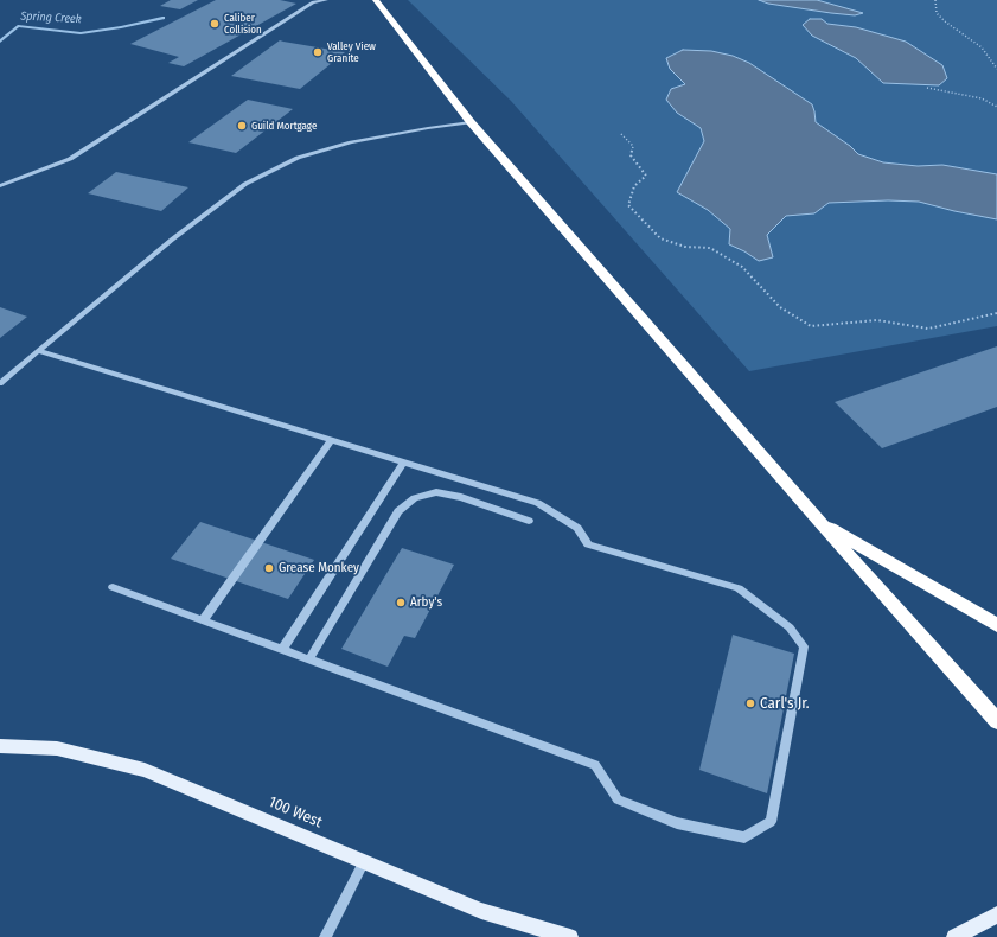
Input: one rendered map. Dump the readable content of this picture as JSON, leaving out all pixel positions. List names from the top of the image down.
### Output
{
  "streets": {
    "main road": ["100 West"]
  },
  "water": ["Spring Creek"],
  "places": [
    "Caliber Collision",
    "Valley View Granite",
    "Guild Mortgage",
    "Grease Monkey",
    "Arby's",
    "Carl's Jr."
  ]
}
